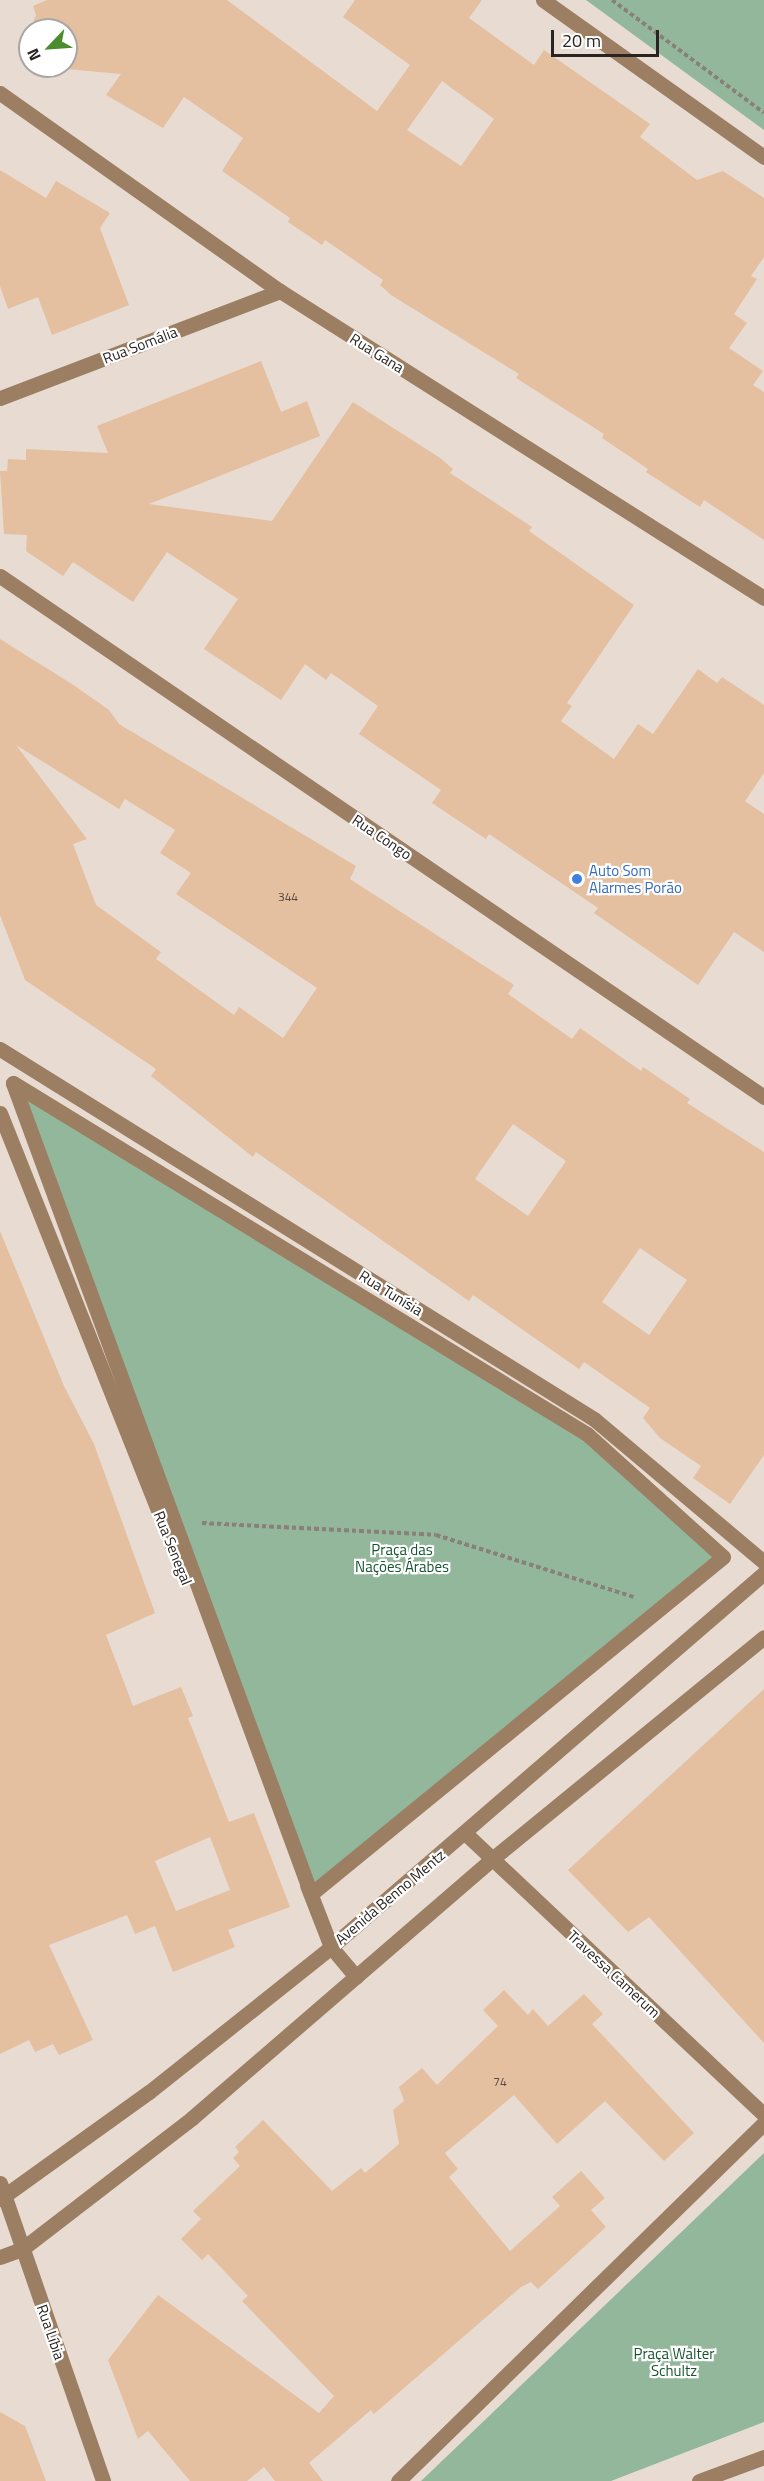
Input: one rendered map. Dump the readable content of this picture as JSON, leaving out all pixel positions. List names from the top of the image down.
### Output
{
  "streets": {
    "street": [
      "Rua Somália",
      "Rua Gana",
      "Rua Congo",
      "Rua Tunísia",
      "Rua Senegal",
      "Avenida Benno Mentz",
      "Travessa Camerum",
      "Rua Líbia"
    ]
  },
  "crossings": [
    ["Rua Somália", "Rua Gana"],
    ["Rua Senegal", "Avenida Benno Mentz"],
    ["Avenida Benno Mentz", "Travessa Camerum"],
    ["Avenida Benno Mentz", "Rua Líbia"]
  ],
  "parks": ["Praça das Nações Árabes", "Praça Walter Schultz"],
  "places": ["Auto Som Alarmes Porão"],
  "house_numbers": ["344", "74"],
  "scale_bar": "20 m",
  "north": "bottom left"
}
